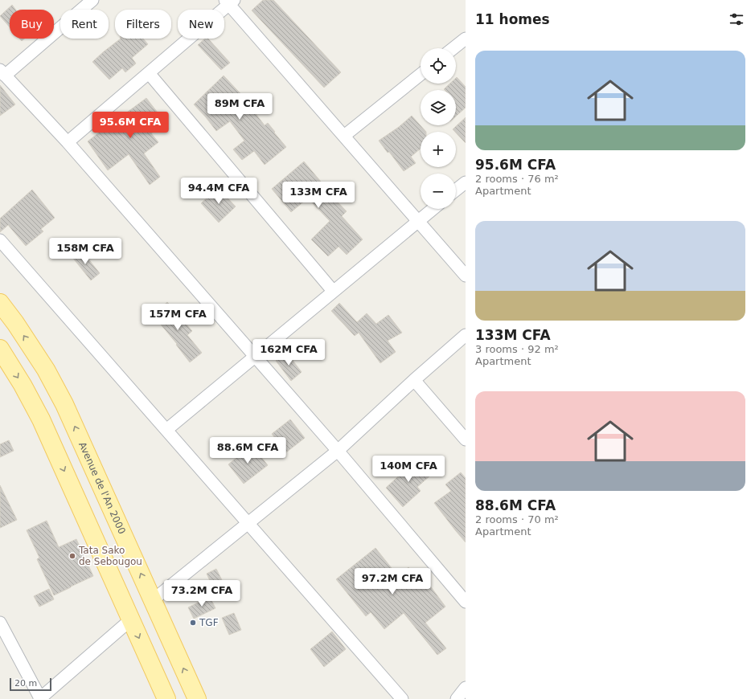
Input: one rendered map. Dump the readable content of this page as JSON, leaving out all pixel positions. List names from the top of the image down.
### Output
{
  "streets": {
    "main road": ["Avenue de l'An 2000"]
  },
  "places": ["Tata Sako de Sebougou", "TGF"],
  "scale_bar": "20 m",
  "page": {
    "heading": "11 homes",
    "chip": [
      "Buy",
      "Rent",
      "Filters",
      "New"
    ],
    "list": [
      {
        "name": "95.6M CFA",
        "note": "2 rooms · 76 m² · Apartment"
      },
      {
        "name": "133M CFA",
        "note": "3 rooms · 92 m² · Apartment"
      },
      {
        "name": "88.6M CFA",
        "note": "2 rooms · 70 m² · Apartment"
      }
    ],
    "map_buttons": ["+", "−"],
    "price": [
      "89M CFA",
      "95.6M CFA",
      "94.4M CFA",
      "133M CFA",
      "158M CFA",
      "157M CFA",
      "162M CFA",
      "88.6M CFA",
      "140M CFA",
      "97.2M CFA",
      "73.2M CFA"
    ],
    "scale": "20 m"
  }
}
